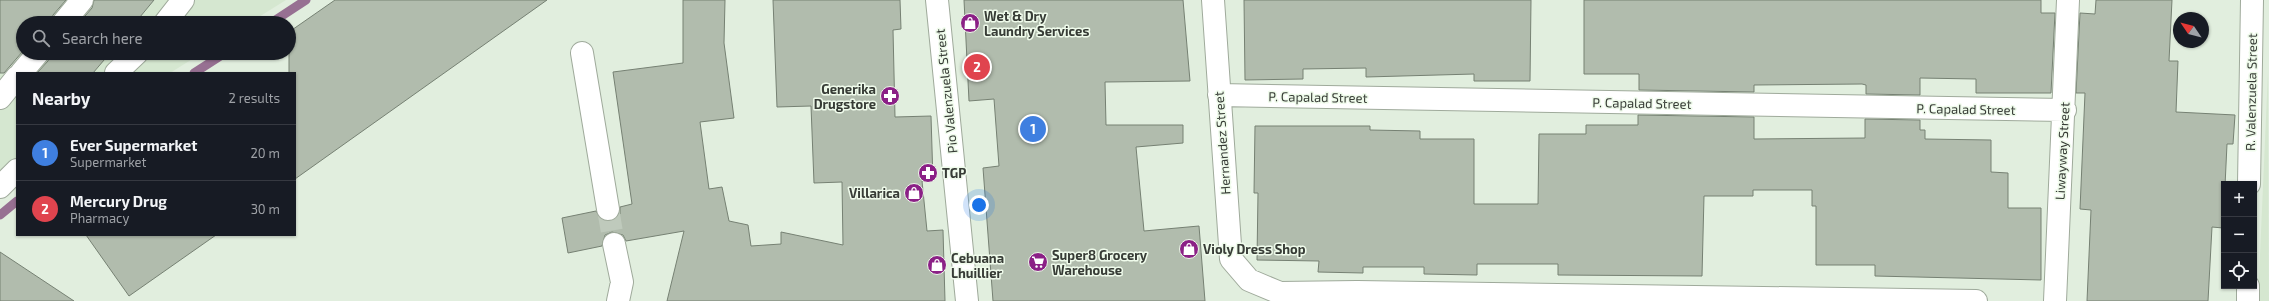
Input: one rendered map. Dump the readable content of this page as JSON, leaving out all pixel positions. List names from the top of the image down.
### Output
{
  "streets": {
    "street": [
      "Pio Valenzuela Street",
      "R. Valenzuela Street",
      "P. Capalad Street",
      "Hernandez Street",
      "Liwayway Street"
    ]
  },
  "crossings": [
    ["P. Capalad Street", "Hernandez Street"],
    ["P. Capalad Street", "Liwayway Street"]
  ],
  "places": {
    "shop": [
      "Wet & Dry Laundry Services",
      "Villarica",
      "Violy Dress Shop",
      "Cebuana Lhuillier"
    ],
    "pharmacy": ["Generika Drugstore", "TGP"],
    "supermarket": ["Super8 Grocery Warehouse"]
  },
  "north": "top left",
  "page": {
    "search": "Search here",
    "pins": ["2", "1"],
    "heading": ["Nearby", "2 results"],
    "list": [
      {
        "mark": "1",
        "name": "Ever Supermarket",
        "note": "Supermarket",
        "value": "20 m"
      },
      {
        "mark": "2",
        "name": "Mercury Drug",
        "note": "Pharmacy",
        "value": "30 m"
      }
    ],
    "map_buttons": ["+", "−"]
  }
}
